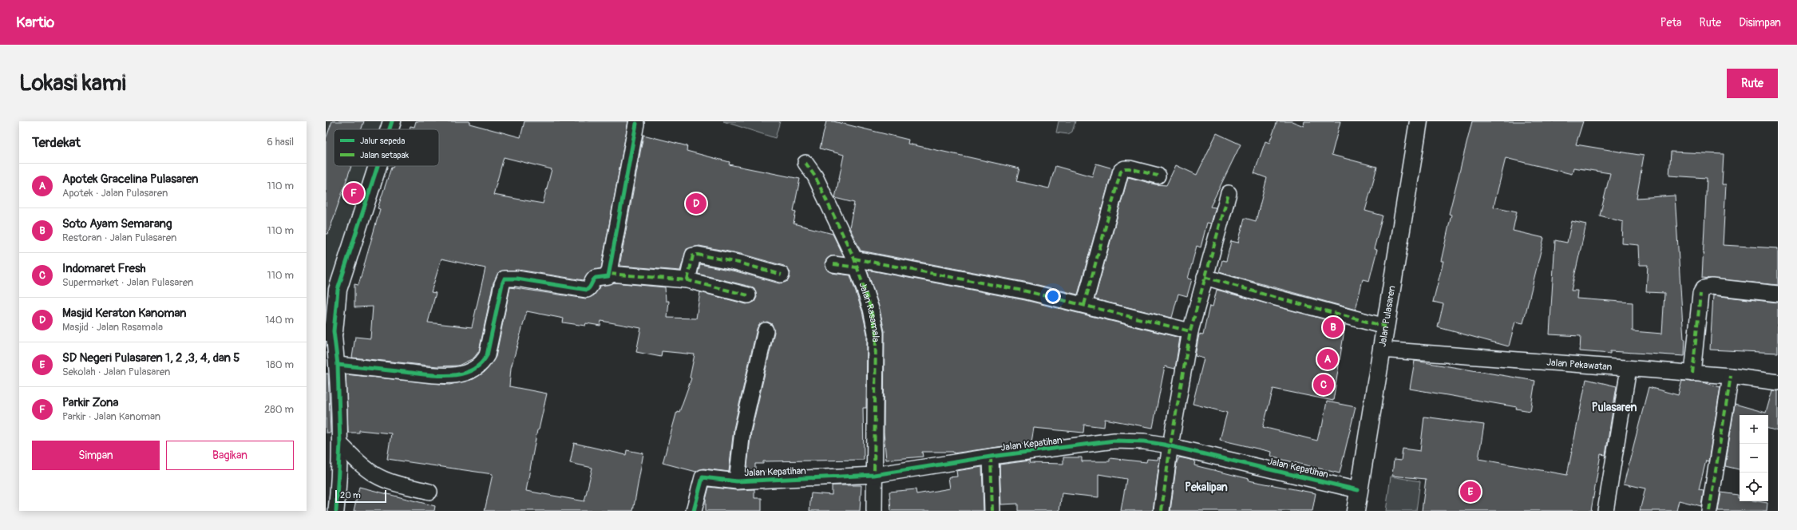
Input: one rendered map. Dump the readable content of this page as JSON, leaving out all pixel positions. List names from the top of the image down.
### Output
{
  "streets": {
    "main road": ["Jalan Pulasaren"],
    "street": ["Jalan Rasamala", "Jalan Pekawatan", "Jalan Kepatihan"]
  },
  "crossings": [
    ["Jalan Rasamala", "Jalan Kepatihan"],
    ["Jalan Pulasaren", "Jalan Pekawatan"],
    ["Jalan Pulasaren", "Jalan Kepatihan"]
  ],
  "districts": ["Pulasaren", "Pekalipan"],
  "legend": ["Jalur sepeda", "Jalan setapak"],
  "scale_bar": "20 m",
  "page": {
    "header": "Kartio",
    "nav": ["Peta", "Rute", "Disimpan"],
    "buttons": [
      "Rute",
      ["Simpan", "Bagikan"]
    ],
    "title": "Lokasi kami",
    "heading": ["Terdekat", "6 hasil"],
    "list": [
      {
        "mark": "A",
        "name": "Apotek Gracelina Pulasaren",
        "note": "Apotek · Jalan Pulasaren",
        "value": "110 m"
      },
      {
        "mark": "B",
        "name": "Soto Ayam Semarang",
        "note": "Restoran · Jalan Pulasaren",
        "value": "110 m"
      },
      {
        "mark": "C",
        "name": "Indomaret Fresh",
        "note": "Supermarket · Jalan Pulasaren",
        "value": "110 m"
      },
      {
        "mark": "D",
        "name": "Masjid Keraton Kanoman",
        "note": "Masjid · Jalan Rasamala",
        "value": "140 m"
      },
      {
        "mark": "E",
        "name": "SD Negeri Pulasaren 1, 2 ,3, 4, dan 5",
        "note": "Sekolah · Jalan Pulasaren",
        "value": "180 m"
      },
      {
        "mark": "F",
        "name": "Parkir Zona",
        "note": "Parkir · Jalan Kanoman",
        "value": "280 m"
      }
    ],
    "pins": [
      "F",
      "D",
      "B",
      "A",
      "C",
      "E"
    ],
    "map_buttons": ["+", "−"],
    "scale": "20 m"
  }
}
